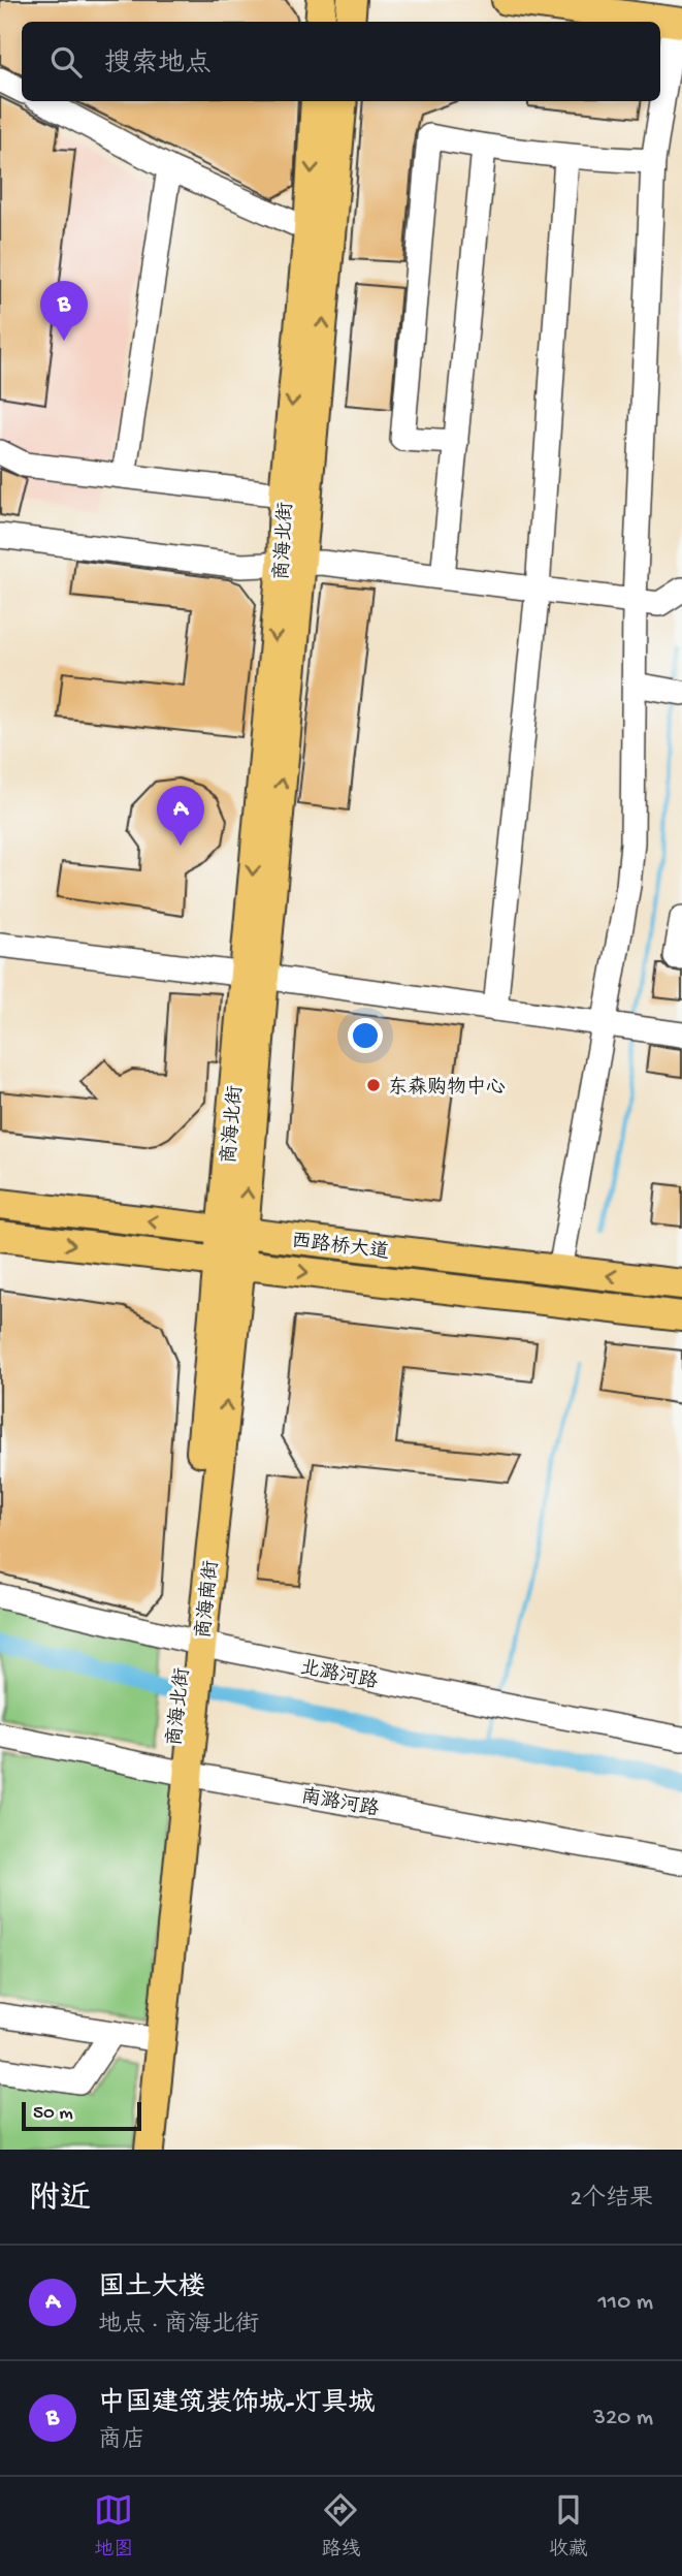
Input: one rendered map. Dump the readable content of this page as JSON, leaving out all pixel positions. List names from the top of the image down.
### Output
{
  "streets": {
    "main road": ["商海北街", "西路桥大道", "商海南街"],
    "street": ["北潞河路", "南潞河路"]
  },
  "crossings": [
    ["商海北街", "西路桥大道"],
    ["商海北街", "商海南街"],
    ["商海北街", "北潞河路"],
    ["商海南街", "北潞河路"],
    ["商海南街", "南潞河路"]
  ],
  "places": ["东森购物中心"],
  "scale_bar": "50 m",
  "page": {
    "search": "搜索地点",
    "pins": ["B", "A"],
    "scale": "50 m",
    "heading": ["附近", "2个结果"],
    "list": [
      {
        "mark": "A",
        "name": "国土大楼",
        "note": "地点 · 商海北街",
        "value": "110 m"
      },
      {
        "mark": "B",
        "name": "中国建筑装饰城-灯具城",
        "note": "商店",
        "value": "320 m"
      }
    ],
    "nav": ["地图", "路线", "收藏"]
  }
}
